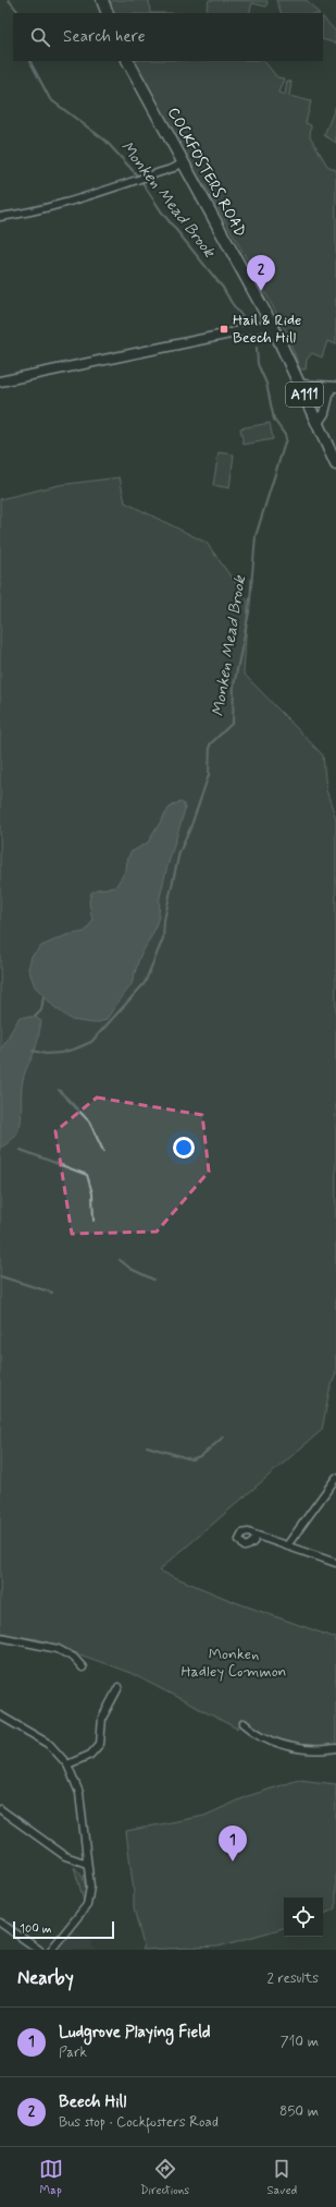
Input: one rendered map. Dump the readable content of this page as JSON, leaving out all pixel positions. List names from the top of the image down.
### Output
{
  "streets": {
    "main road": ["COCKFOSTERS ROAD", "A111"]
  },
  "water": ["Monken Mead Brook"],
  "parks": ["Monken Hadley Common"],
  "places": {
    "transit": ["Hail & Ride Beech Hill"]
  },
  "scale_bar": "100 m",
  "page": {
    "search": "Search here",
    "pins": ["2", "1"],
    "scale": "100 m",
    "heading": ["Nearby", "2 results"],
    "list": [
      {
        "mark": "1",
        "name": "Ludgrove Playing Field",
        "note": "Park",
        "value": "710 m"
      },
      {
        "mark": "2",
        "name": "Beech Hill",
        "note": "Bus stop · Cockfosters Road",
        "value": "850 m"
      }
    ],
    "nav": ["Map", "Directions", "Saved"]
  }
}
